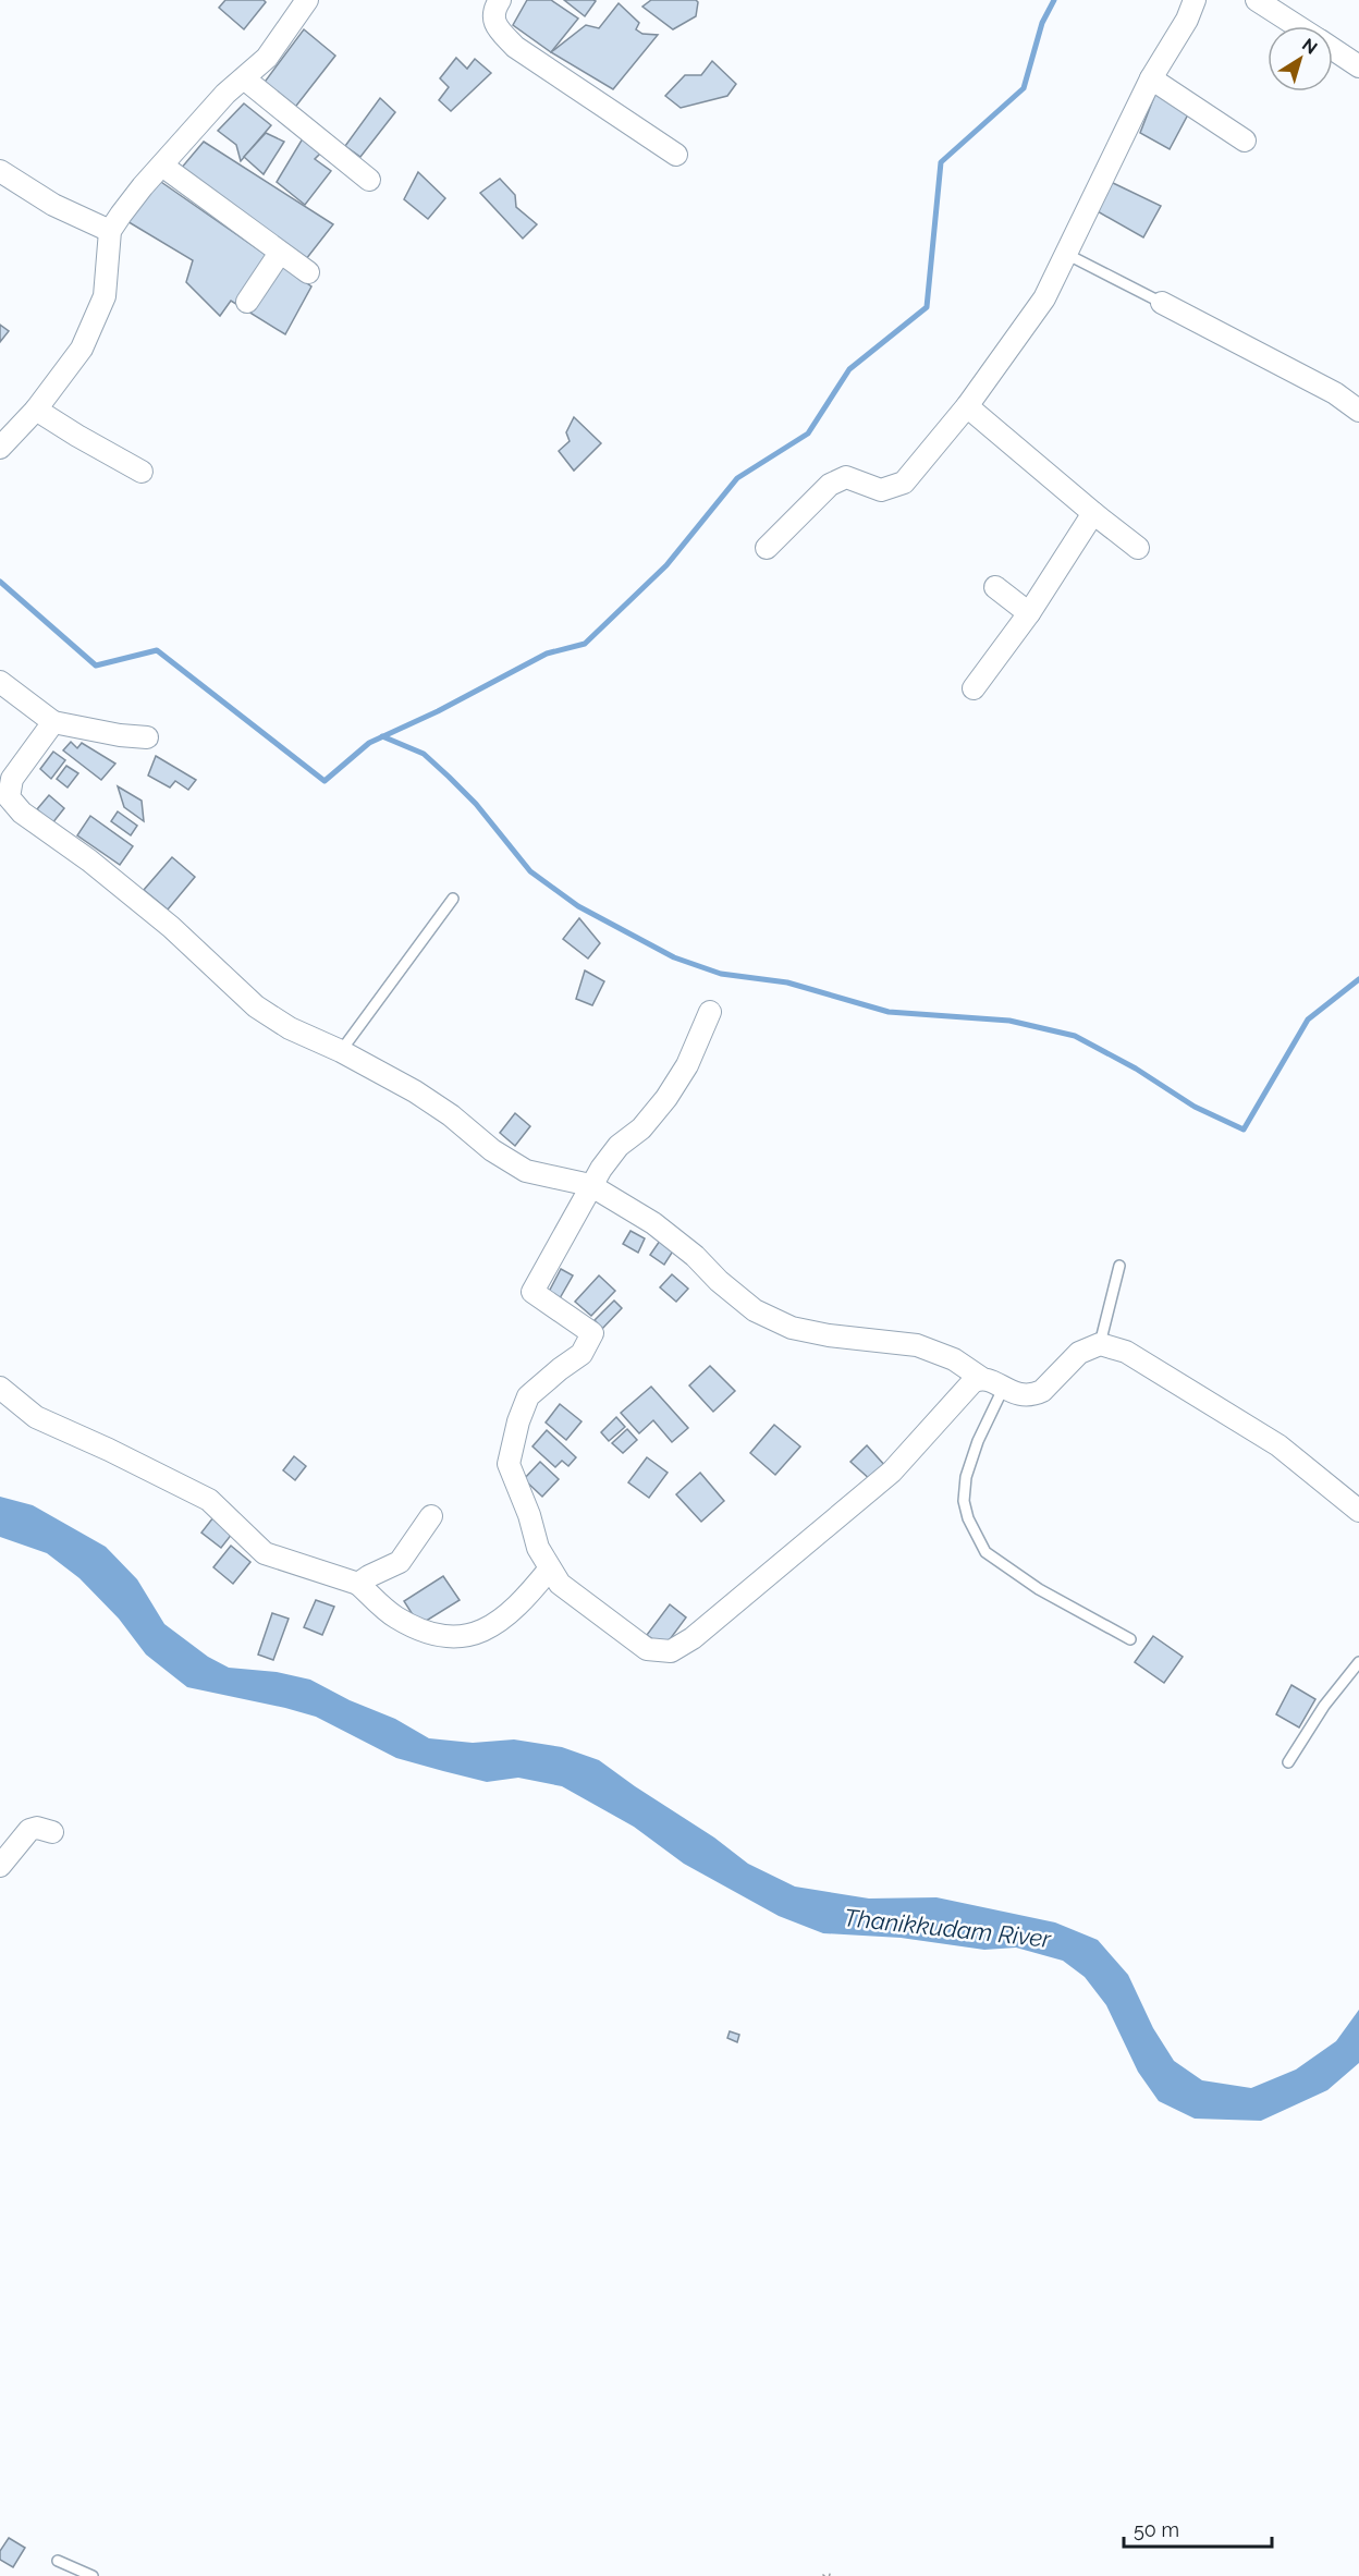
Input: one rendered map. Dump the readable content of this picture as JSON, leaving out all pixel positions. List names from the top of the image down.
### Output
{
  "water": ["Thanikkudam River"],
  "scale_bar": "50 m",
  "north": "top right"
}
